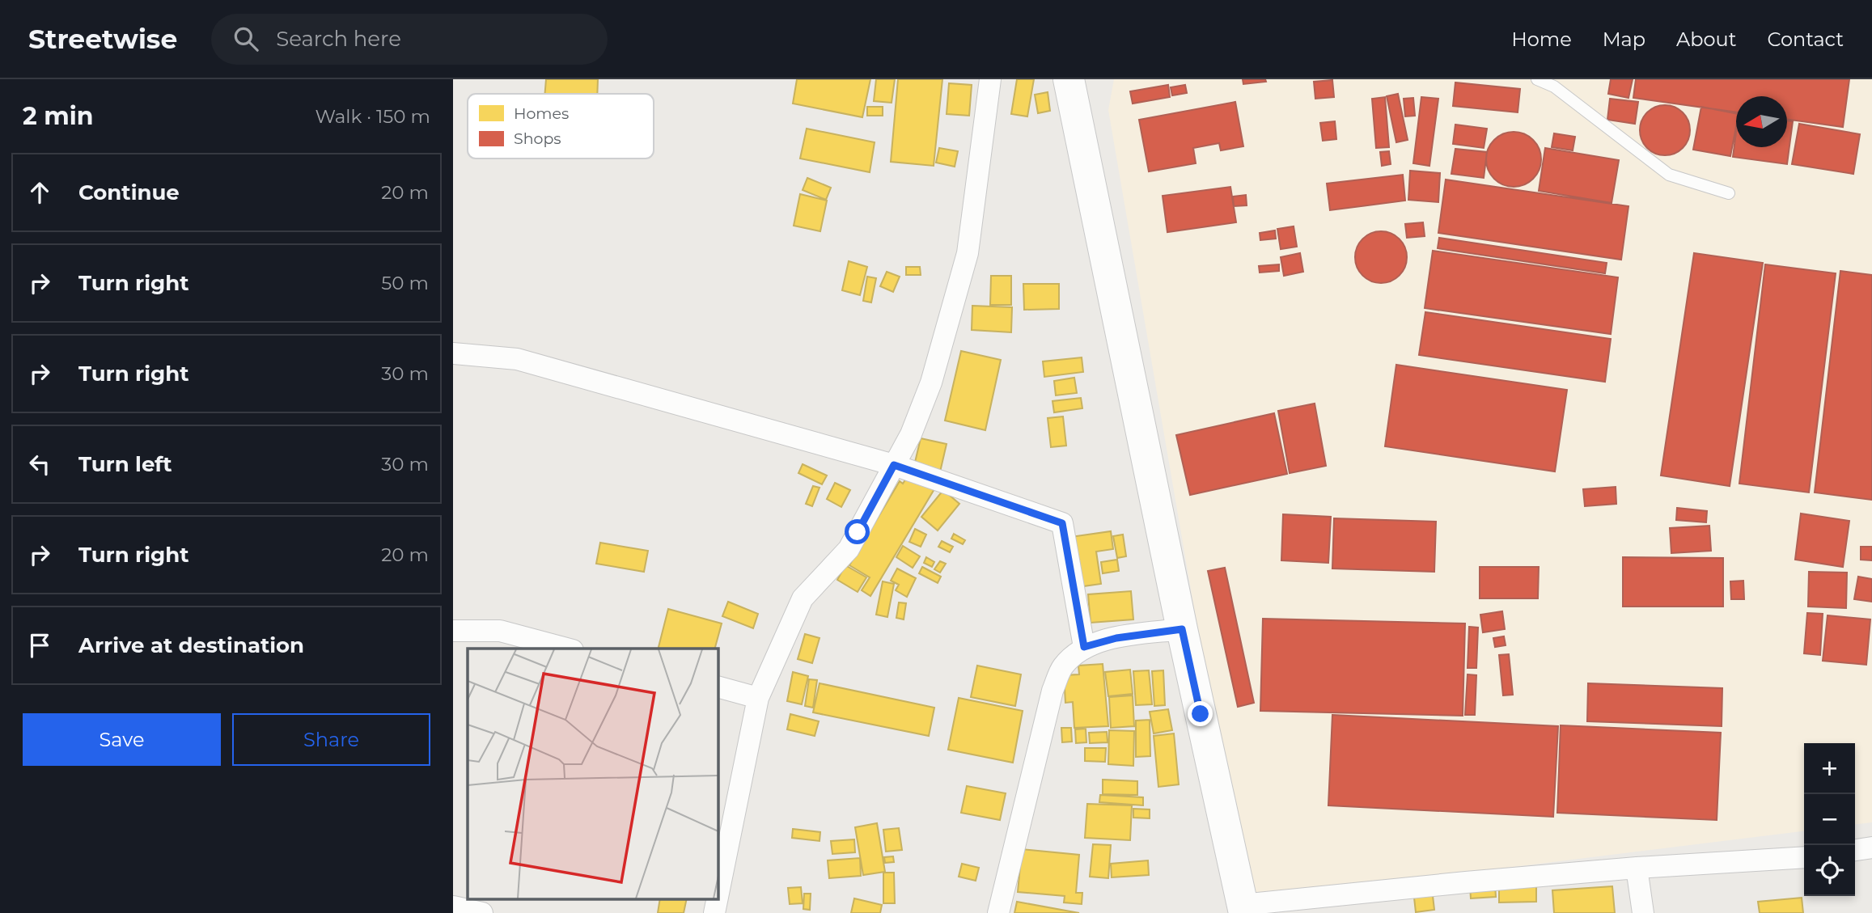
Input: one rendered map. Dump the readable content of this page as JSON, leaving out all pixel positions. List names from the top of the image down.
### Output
{
  "legend": ["Homes", "Shops"],
  "north": "left",
  "page": {
    "header": "Streetwise",
    "search": "Search here",
    "nav": [
      "Home",
      "Map",
      "About",
      "Contact"
    ],
    "heading": ["2 min", "Walk · 150 m"],
    "list": [
      ["Continue", "20 m"],
      ["Turn right", "50 m"],
      ["Turn right", "30 m"],
      ["Turn left", "30 m"],
      ["Turn right", "20 m"],
      "Arrive at destination"
    ],
    "buttons": ["Save", "Share"],
    "map_buttons": ["+", "−"]
  }
}
